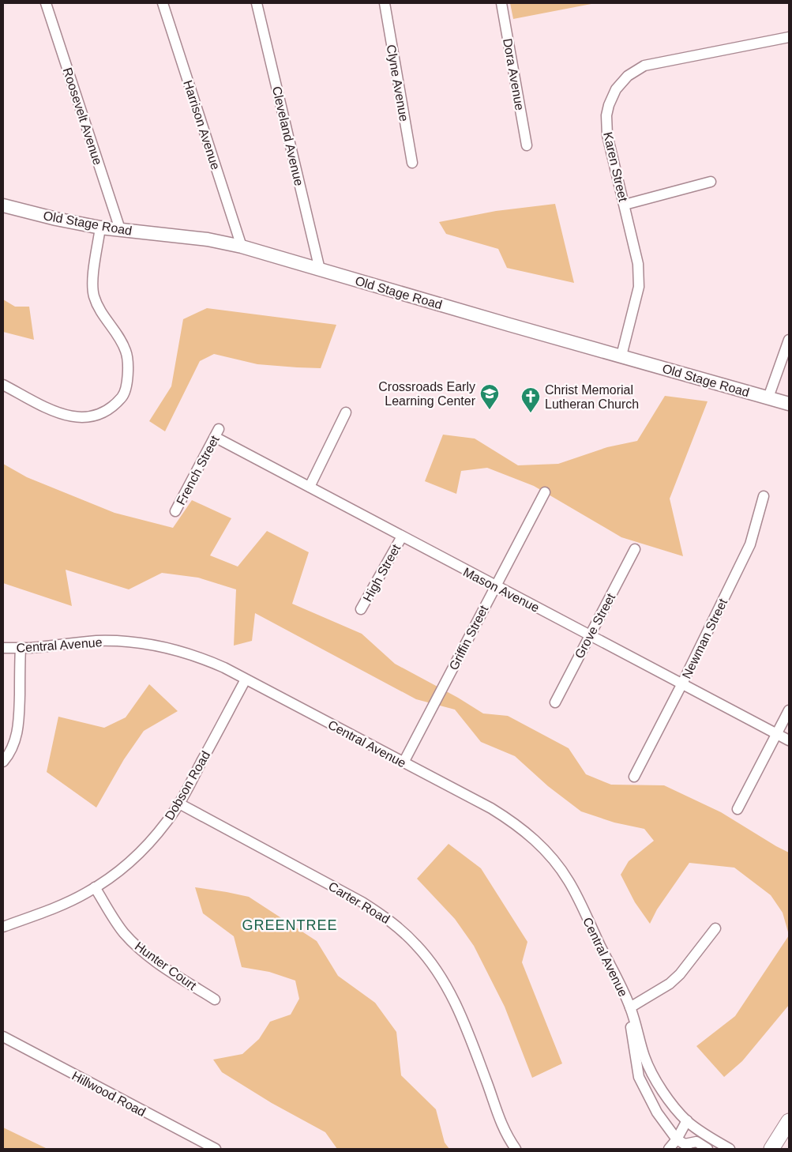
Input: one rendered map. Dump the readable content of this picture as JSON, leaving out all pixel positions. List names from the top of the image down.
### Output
{
  "streets": {
    "street": [
      "Dora Avenue",
      "Clyne Avenue",
      "Roosevelt Avenue",
      "Harrison Avenue",
      "Cleveland Avenue",
      "Karen Street",
      "Old Stage Road",
      "French Street",
      "High Street",
      "Mason Avenue",
      "Grove Street",
      "Griffin Street",
      "Newman Street",
      "Central Avenue",
      "Dobson Road",
      "Carter Road",
      "Hunter Court",
      "Hillwood Road"
    ]
  },
  "crossings": [
    ["Roosevelt Avenue", "Old Stage Road"],
    ["Harrison Avenue", "Old Stage Road"],
    ["Cleveland Avenue", "Old Stage Road"],
    ["Karen Street", "Old Stage Road"],
    ["French Street", "Mason Avenue"],
    ["High Street", "Mason Avenue"],
    ["Mason Avenue", "Grove Street"],
    ["Mason Avenue", "Griffin Street"],
    ["Mason Avenue", "Newman Street"],
    ["Griffin Street", "Central Avenue"],
    ["Central Avenue", "Dobson Road"],
    ["Dobson Road", "Carter Road"],
    ["Dobson Road", "Hunter Court"]
  ],
  "districts": ["GREENTREE"],
  "places": {
    "school or university": ["Crossroads Early Learning Center"],
    "church": ["Christ Memorial Lutheran Church"]
  }
}
